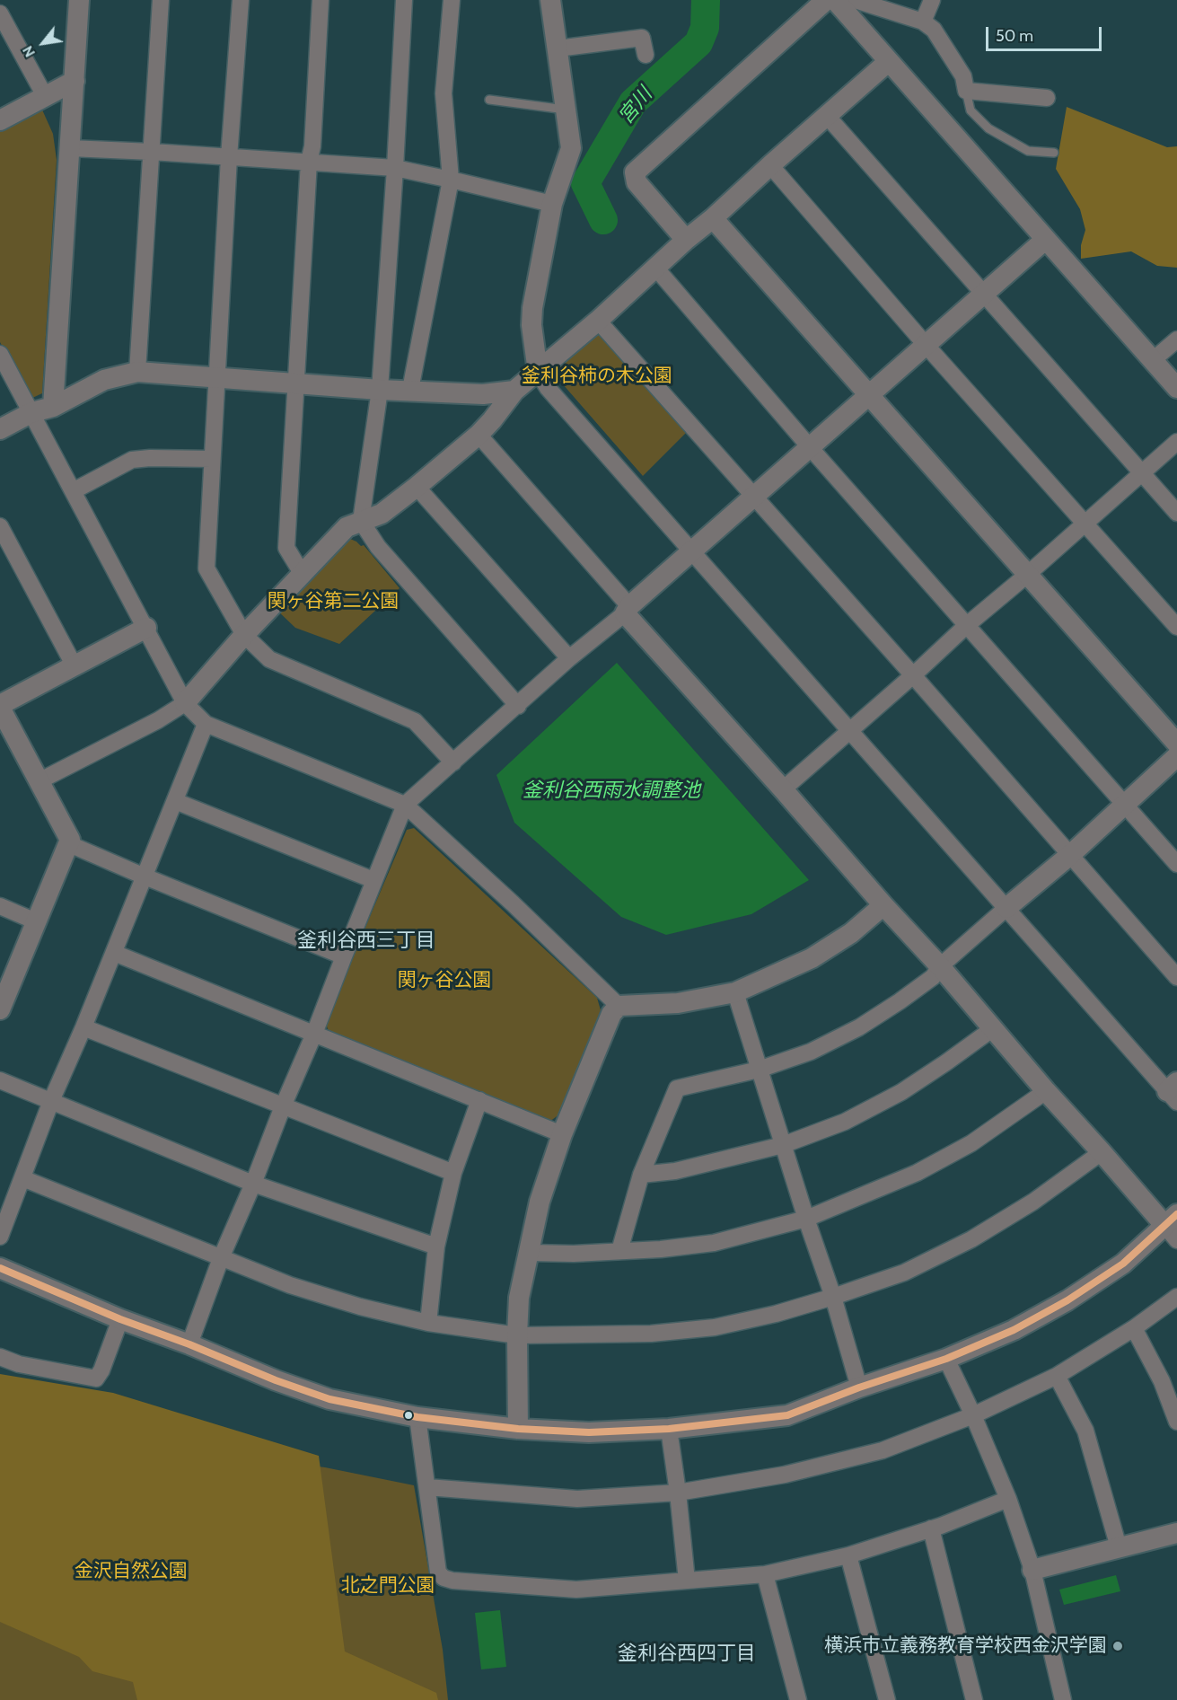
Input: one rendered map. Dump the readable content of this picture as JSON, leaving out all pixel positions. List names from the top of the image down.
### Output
{
  "districts": ["釜利谷西三丁目", "釜利谷西四丁目"],
  "water": ["宮川", "釜利谷西雨水調整池"],
  "parks": [
    "釜利谷柿の木公園",
    "関ヶ谷第二公園",
    "関ヶ谷公園",
    "金沢自然公園",
    "北之門公園"
  ],
  "places": ["横浜市立義務教育学校西金沢学園"],
  "scale_bar": "50 m",
  "north": "bottom left"
}
